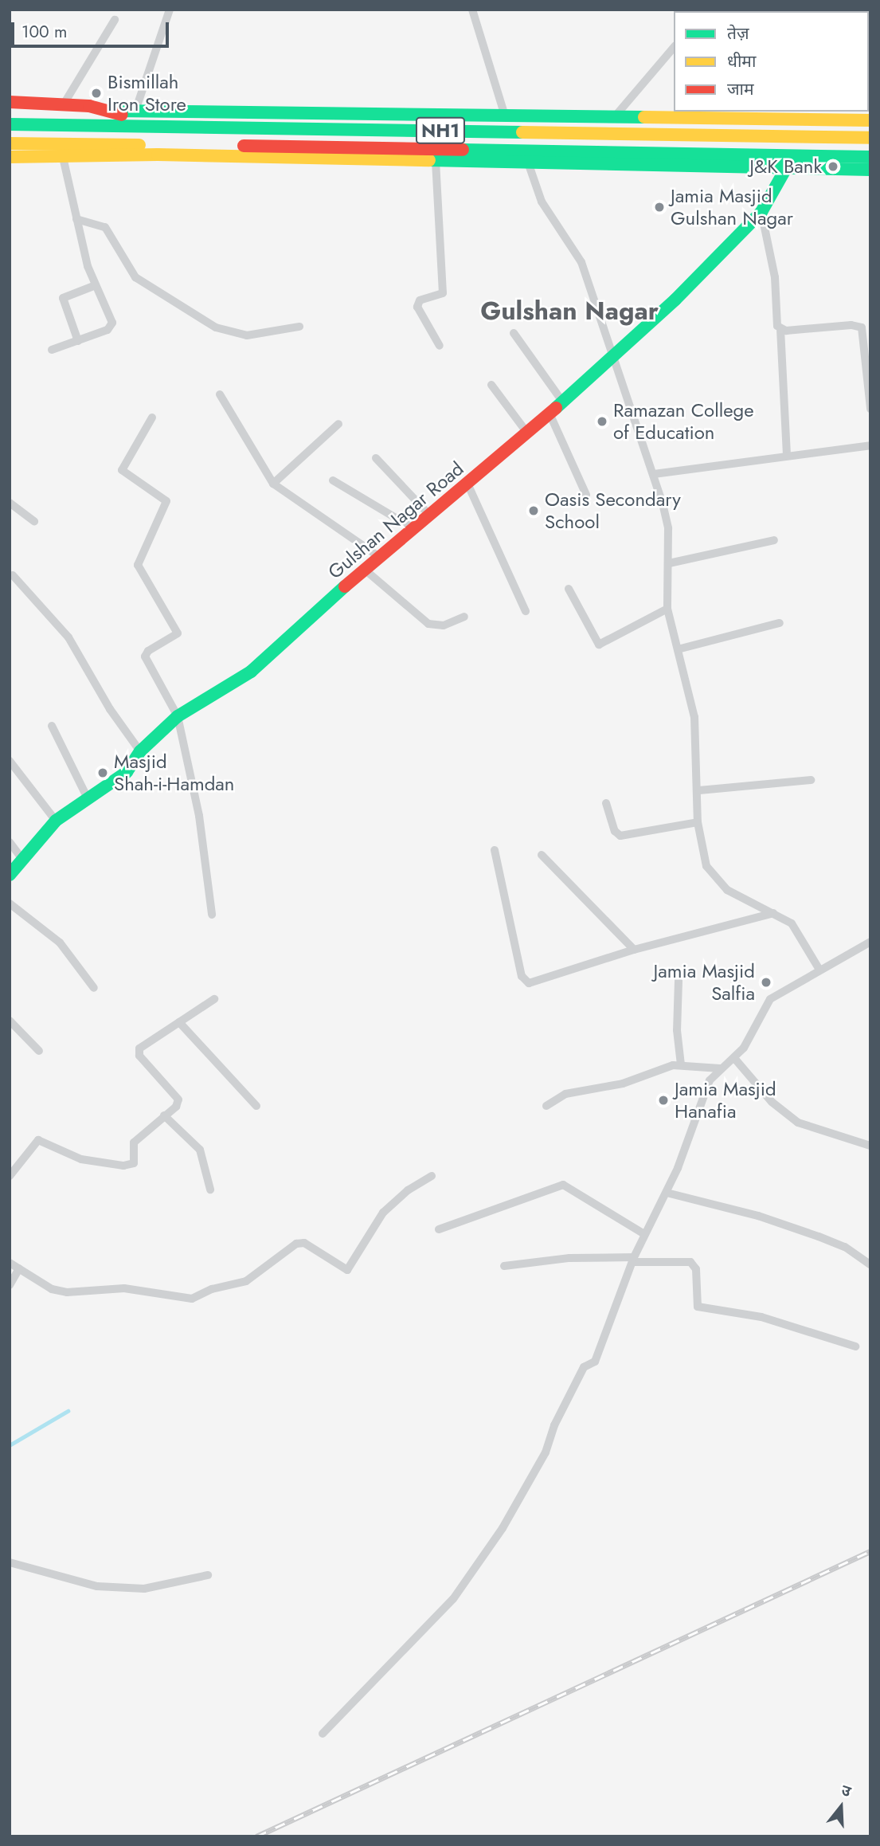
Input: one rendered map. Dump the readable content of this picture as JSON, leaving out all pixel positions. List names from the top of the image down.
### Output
{
  "streets": {
    "main road": ["NH1", "Gulshan Nagar Road"]
  },
  "districts": ["Gulshan Nagar"],
  "places": [
    "Bismillah Iron Store",
    "J&K Bank",
    "Jamia Masjid Gulshan Nagar",
    "Ramazan College of Education",
    "Oasis Secondary School",
    "Masjid Shah-i-Hamdan",
    "Jamia Masjid Salfia",
    "Jamia Masjid Hanafia"
  ],
  "legend": ["तेज़", "धीमा", "जाम"],
  "scale_bar": "100 m",
  "north": "top"
}
